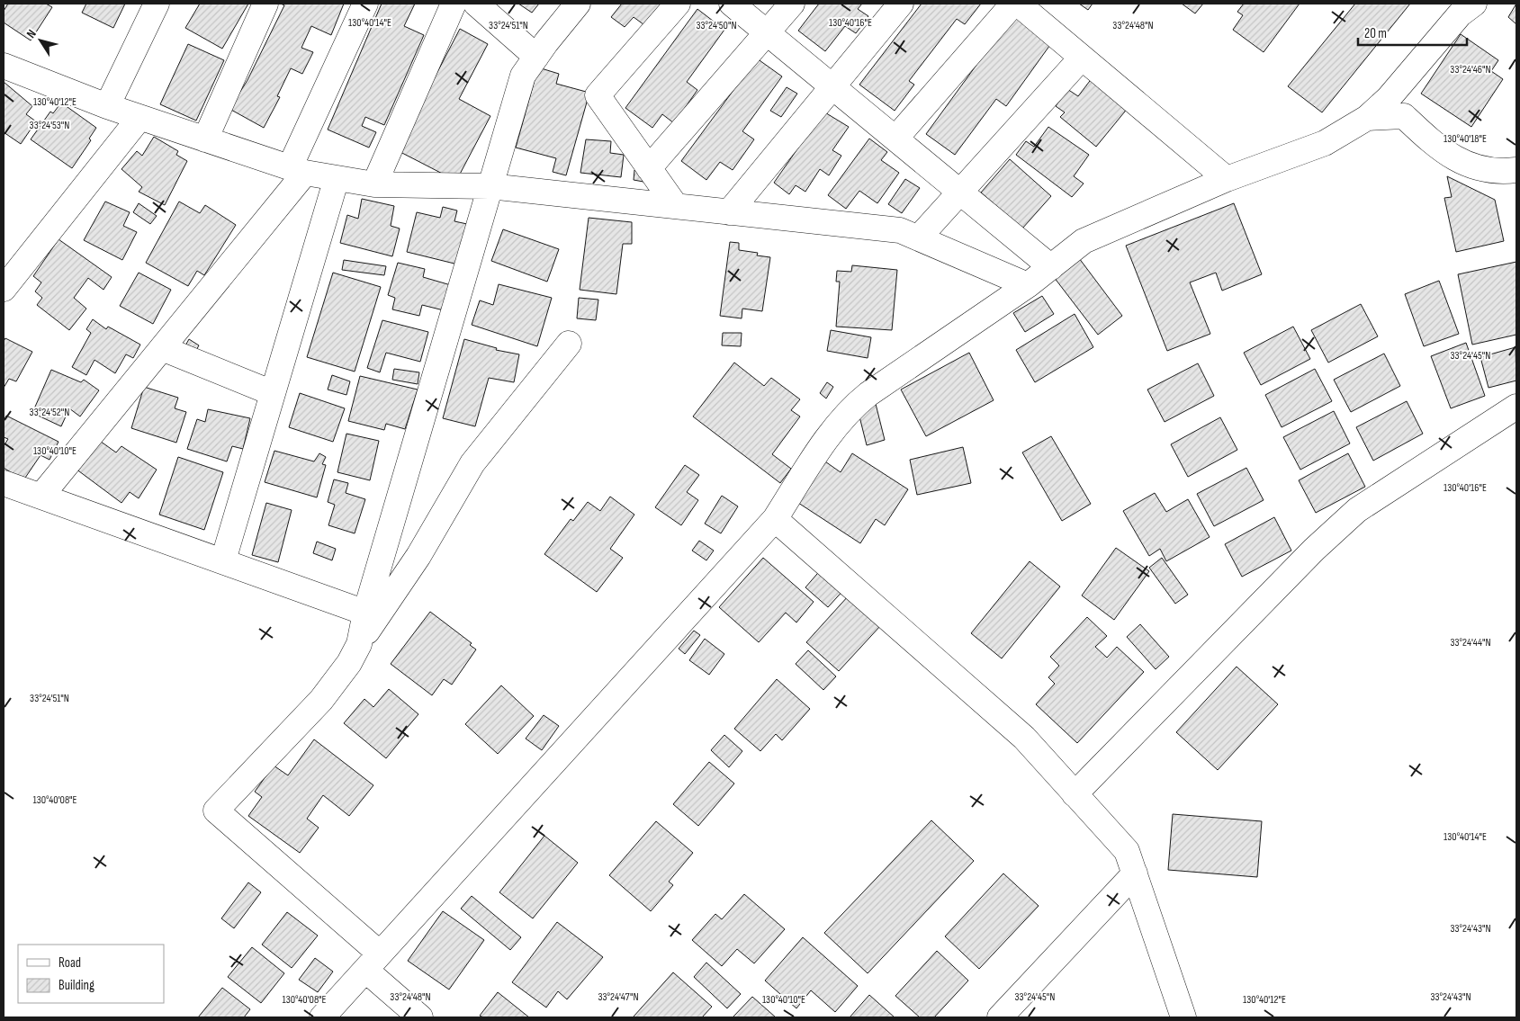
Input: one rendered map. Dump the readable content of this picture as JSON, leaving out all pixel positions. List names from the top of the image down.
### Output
{
  "legend": ["Road", "Building"],
  "scale_bar": "20 m",
  "north": "top left",
  "coordinates": [
    "130°40'14\"E",
    "130°40'16\"E",
    "33°24'51\"N",
    "33°24'50\"N",
    "33°24'48\"N",
    "33°24'46\"N",
    "130°40'12\"E",
    "33°24'53\"N",
    "130°40'18\"E",
    "33°24'45\"N",
    "33°24'52\"N",
    "130°40'10\"E",
    "33°24'44\"N",
    "130°40'08\"E",
    "33°24'43\"N",
    "33°24'47\"N"
  ]
}
